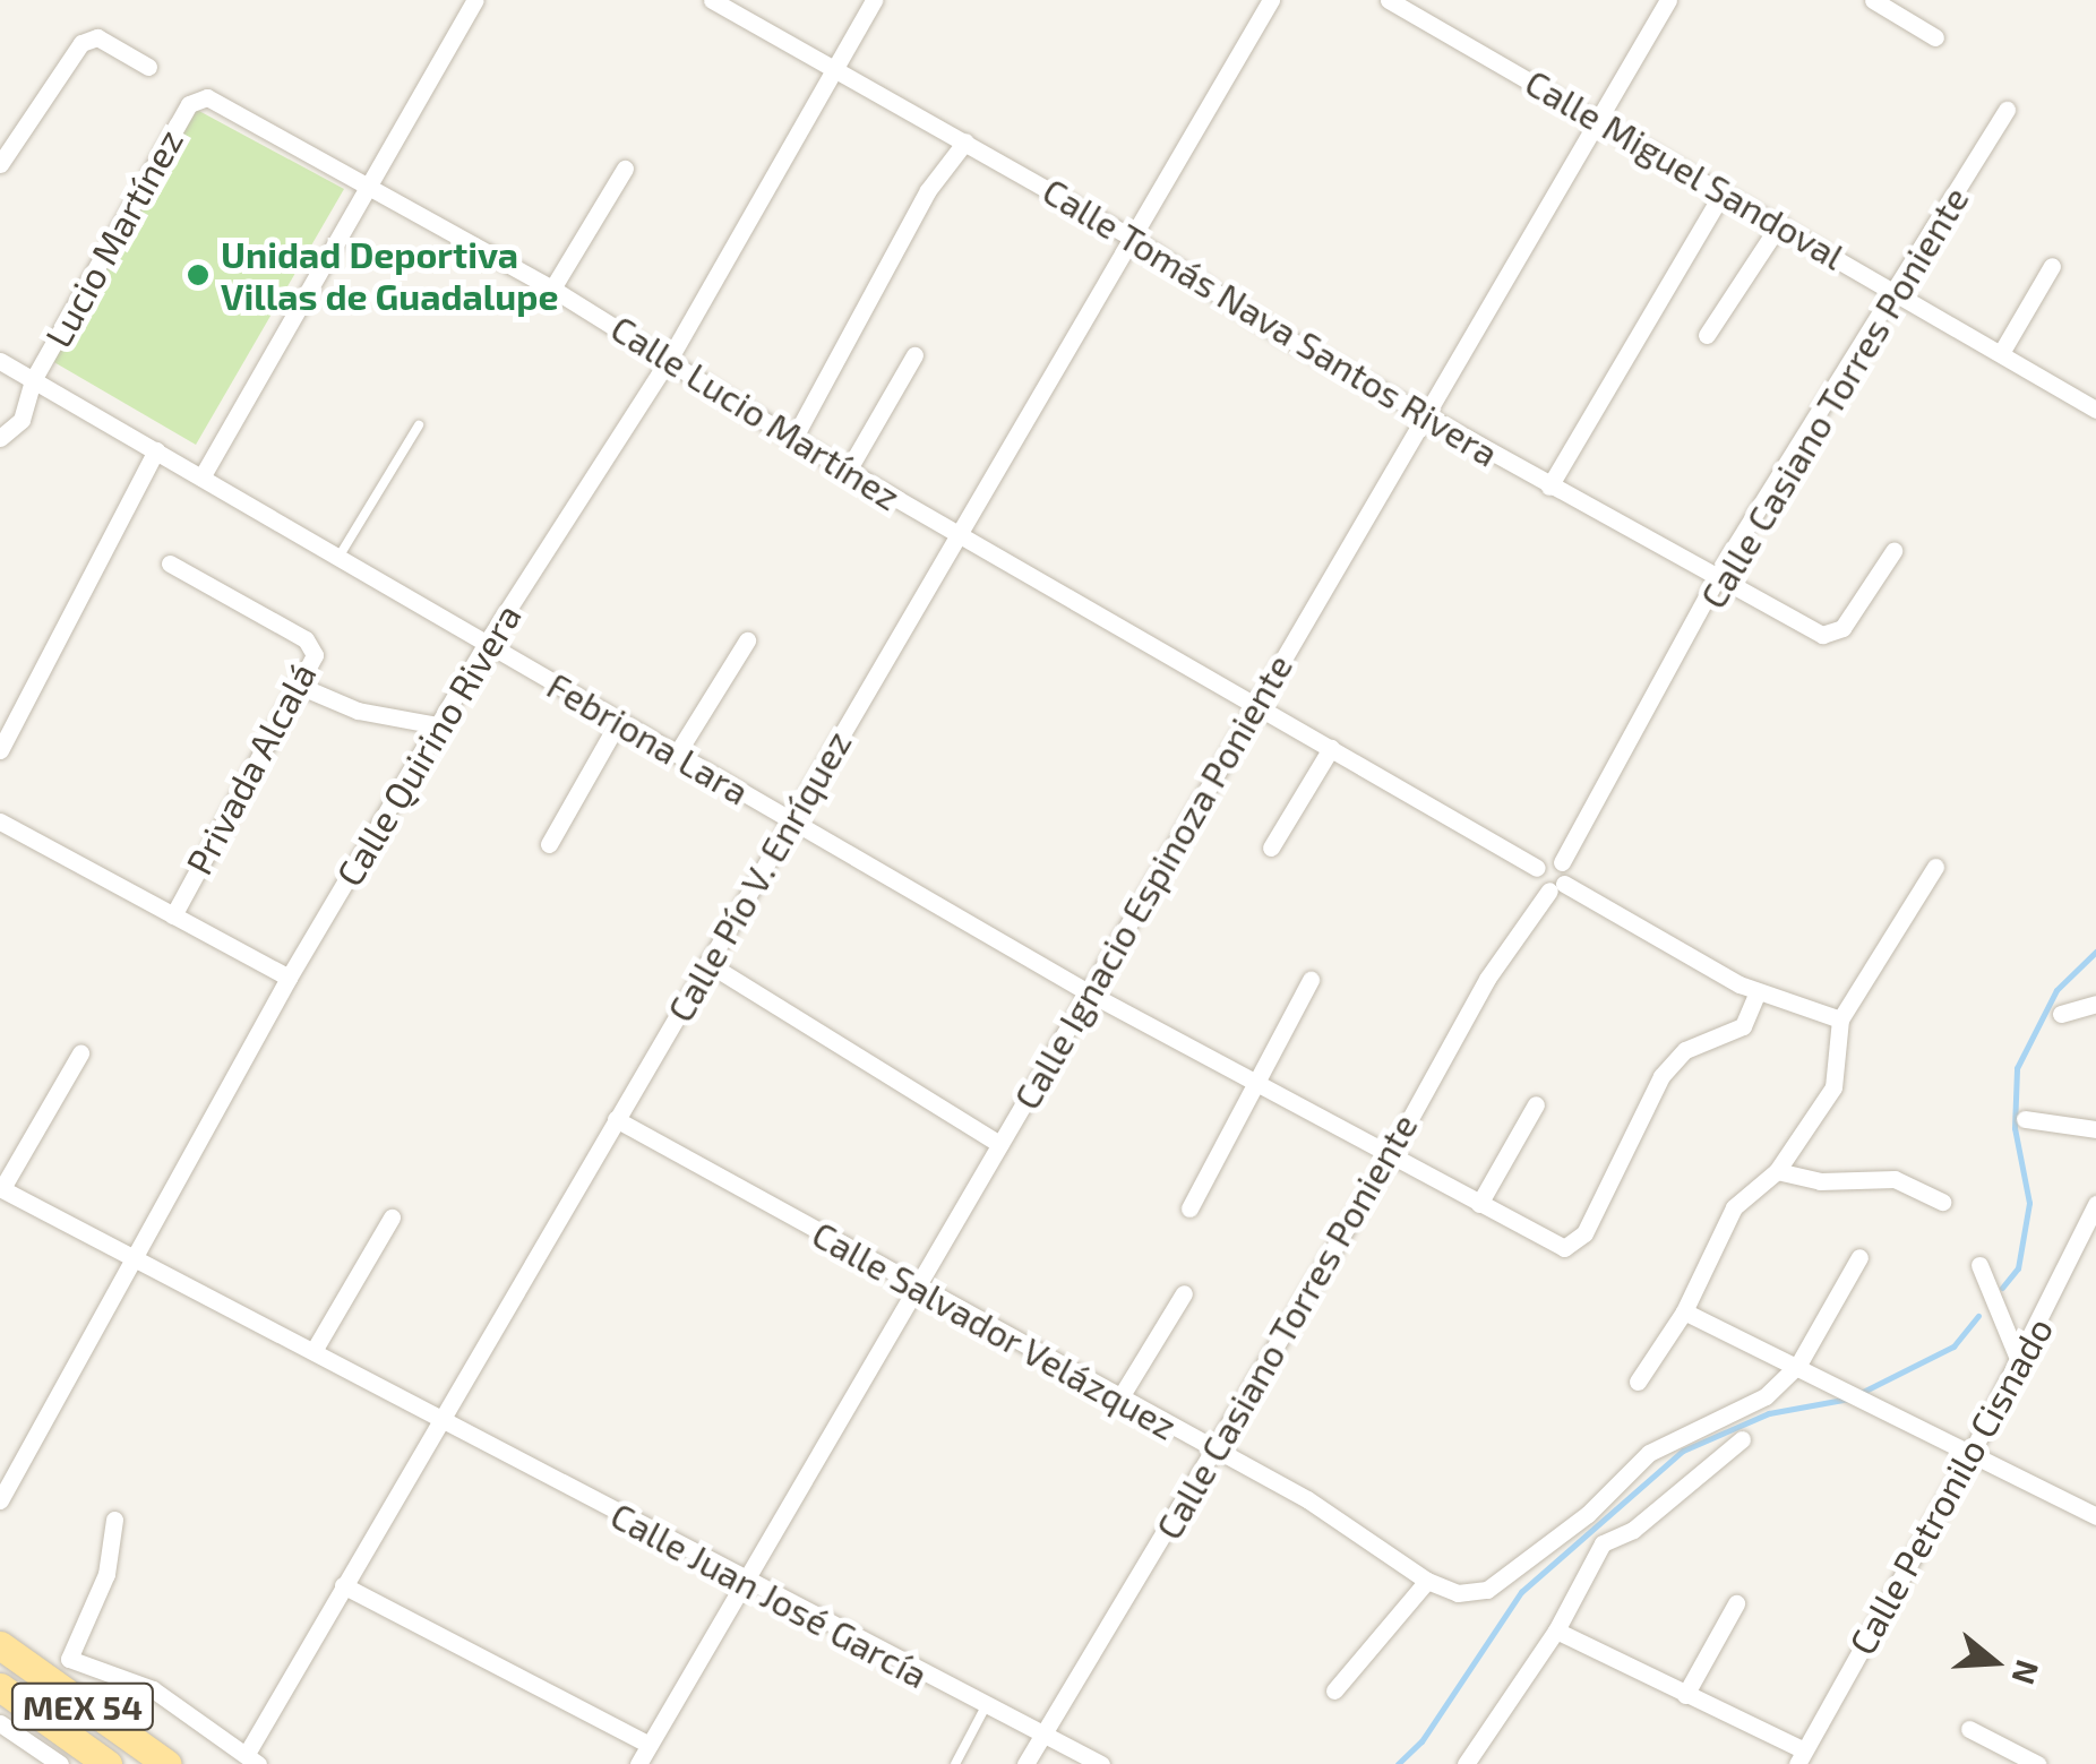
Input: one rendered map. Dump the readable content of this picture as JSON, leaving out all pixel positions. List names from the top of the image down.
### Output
{
  "streets": {
    "main road": ["MEX 54"],
    "street": [
      "Calle Miguel Sandoval",
      "Lucio Martínez",
      "Calle Tomás Nava Santos Rivera",
      "Calle Casiano Torres Poniente",
      "Calle Lucio Martínez",
      "Febriona Lara",
      "Calle Quirino Rivera",
      "Privada Alcalá",
      "Calle Pío V. Enríquez",
      "Calle Ignacio Espinoza Poniente",
      "Calle Salvador Velázquez",
      "Calle Petronilo Cisnado",
      "Calle Juan José García"
    ]
  },
  "crossings": [
    ["Calle Miguel Sandoval", "Calle Casiano Torres Poniente"],
    ["Calle Miguel Sandoval", "Calle Ignacio Espinoza Poniente"],
    ["Lucio Martínez", "Calle Lucio Martínez"],
    ["Lucio Martínez", "Febriona Lara"],
    ["Calle Tomás Nava Santos Rivera", "Calle Casiano Torres Poniente"],
    ["Calle Tomás Nava Santos Rivera", "Calle Quirino Rivera"],
    ["Calle Tomás Nava Santos Rivera", "Calle Pío V. Enríquez"],
    ["Calle Tomás Nava Santos Rivera", "Calle Ignacio Espinoza Poniente"],
    ["Calle Casiano Torres Poniente", "Febriona Lara"],
    ["Calle Casiano Torres Poniente", "Calle Salvador Velázquez"],
    ["Calle Casiano Torres Poniente", "Calle Juan José García"],
    ["Calle Lucio Martínez", "Calle Quirino Rivera"],
    ["Calle Lucio Martínez", "Calle Pío V. Enríquez"],
    ["Calle Lucio Martínez", "Calle Ignacio Espinoza Poniente"],
    ["Febriona Lara", "Calle Quirino Rivera"],
    ["Febriona Lara", "Calle Pío V. Enríquez"],
    ["Febriona Lara", "Calle Ignacio Espinoza Poniente"],
    ["Calle Quirino Rivera", "Calle Juan José García"],
    ["Calle Pío V. Enríquez", "Calle Salvador Velázquez"],
    ["Calle Pío V. Enríquez", "Calle Juan José García"],
    ["Calle Ignacio Espinoza Poniente", "Calle Salvador Velázquez"],
    ["Calle Ignacio Espinoza Poniente", "Calle Juan José García"]
  ],
  "places": ["Unidad Deportiva Villas de Guadalupe"],
  "north": "right"
}
